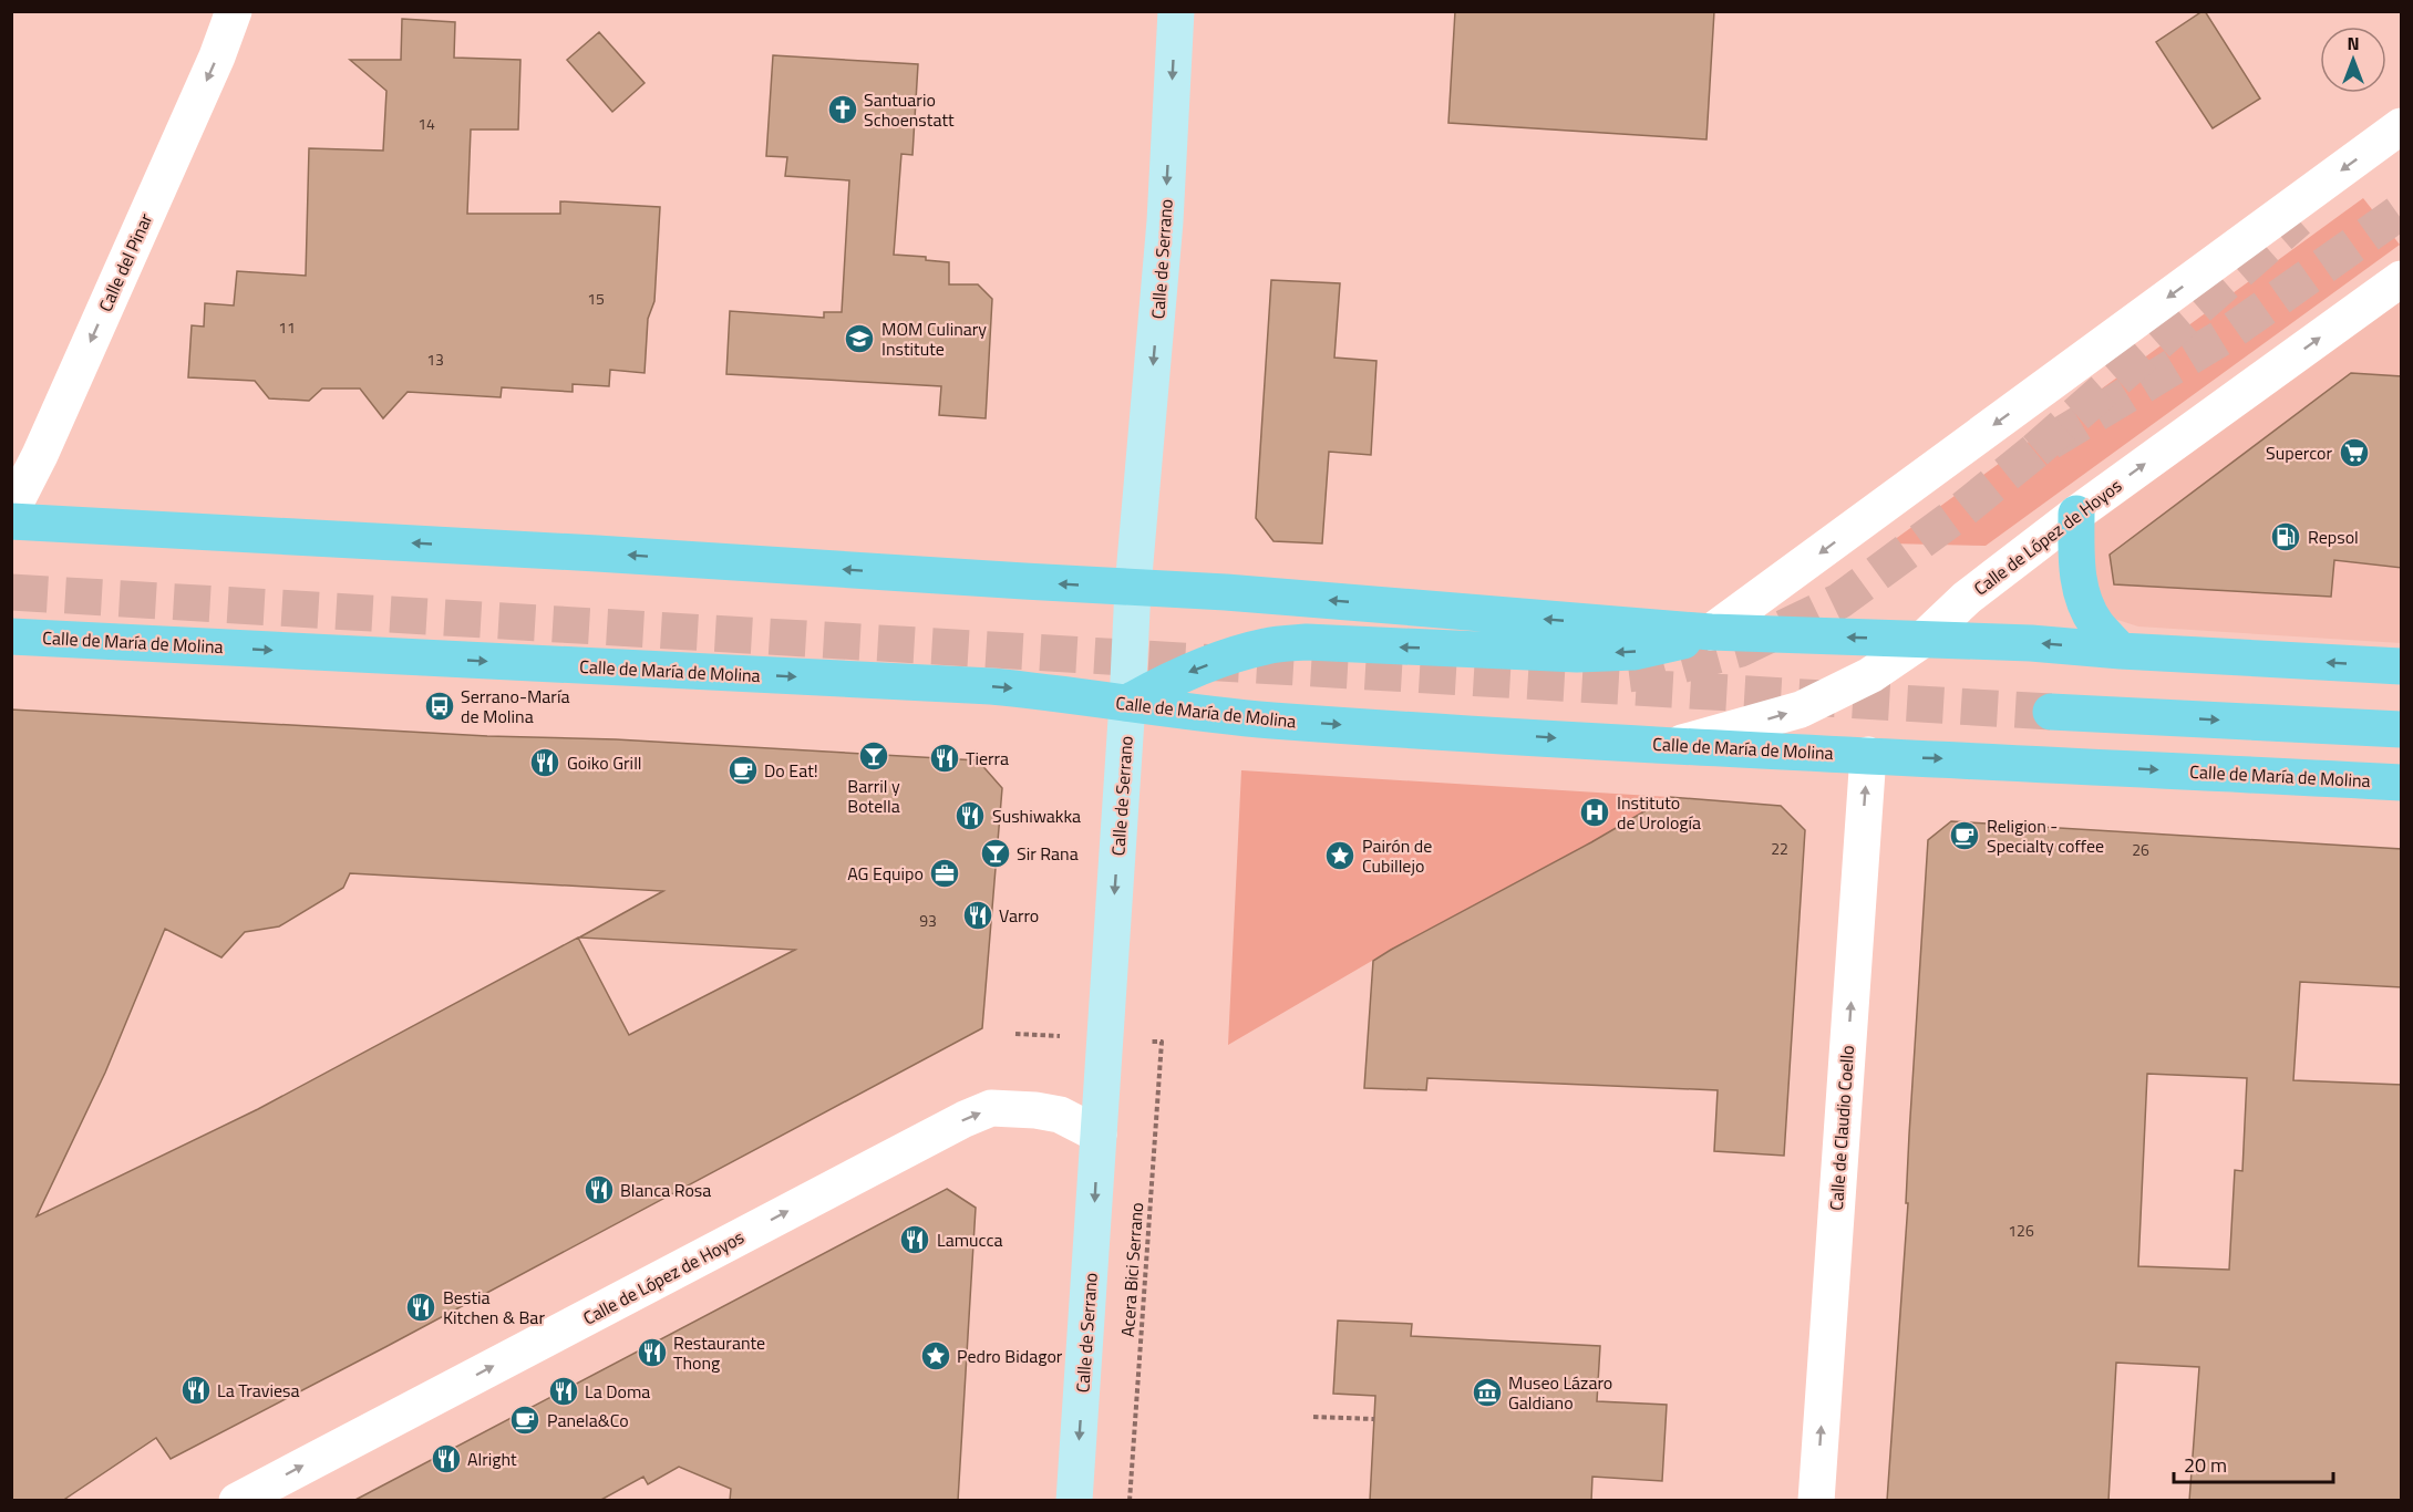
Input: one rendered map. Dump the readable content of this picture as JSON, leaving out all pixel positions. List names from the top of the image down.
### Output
{
  "streets": {
    "main road": ["Calle de Serrano", "Calle de María de Molina"],
    "street": ["Calle del Pinar", "Calle de López de Hoyos", "Calle de Claudio Coello"],
    "path": ["Acera Bici Serrano"]
  },
  "crossings": [
    ["Calle de Serrano", "Calle de López de Hoyos"],
    ["Calle de Serrano", "Calle de María de Molina"],
    ["Calle de López de Hoyos", "Calle de María de Molina"],
    ["Calle de María de Molina", "Calle de Claudio Coello"]
  ],
  "one_way": ["Calle de Serrano", "Calle del Pinar", "Calle de Claudio Coello"],
  "places": {
    "church": ["Santuario Schoenstatt"],
    "school or university": ["MOM Culinary Institute"],
    "supermarket": ["Supercor"],
    "fuel station": ["Repsol"],
    "bus stop": ["Serrano-María de Molina"],
    "bar": ["Barril y Botella", "Sir Rana"],
    "restaurant": [
      "Tierra",
      "Goiko Grill",
      "Sushiwakka",
      "Varro",
      "Blanca Rosa",
      "Lamucca",
      "Bestia Kitchen & Bar",
      "Restaurante Thong",
      "La Traviesa",
      "La Doma",
      "Alright"
    ],
    "cafe": ["Do Eat!", "Religion - Specialty coffee", "Panela&Co"],
    "hospital": ["Instituto de Urología"],
    "place": ["Pairón de Cubillejo", "Pedro Bidagor"],
    "office": ["AG Equipo"],
    "museum": ["Museo Lázaro Galdiano"]
  },
  "house_numbers": [
    "14",
    "15",
    "11",
    "13",
    "22",
    "26",
    "93",
    "126"
  ],
  "scale_bar": "20 m",
  "north": "top"
}
